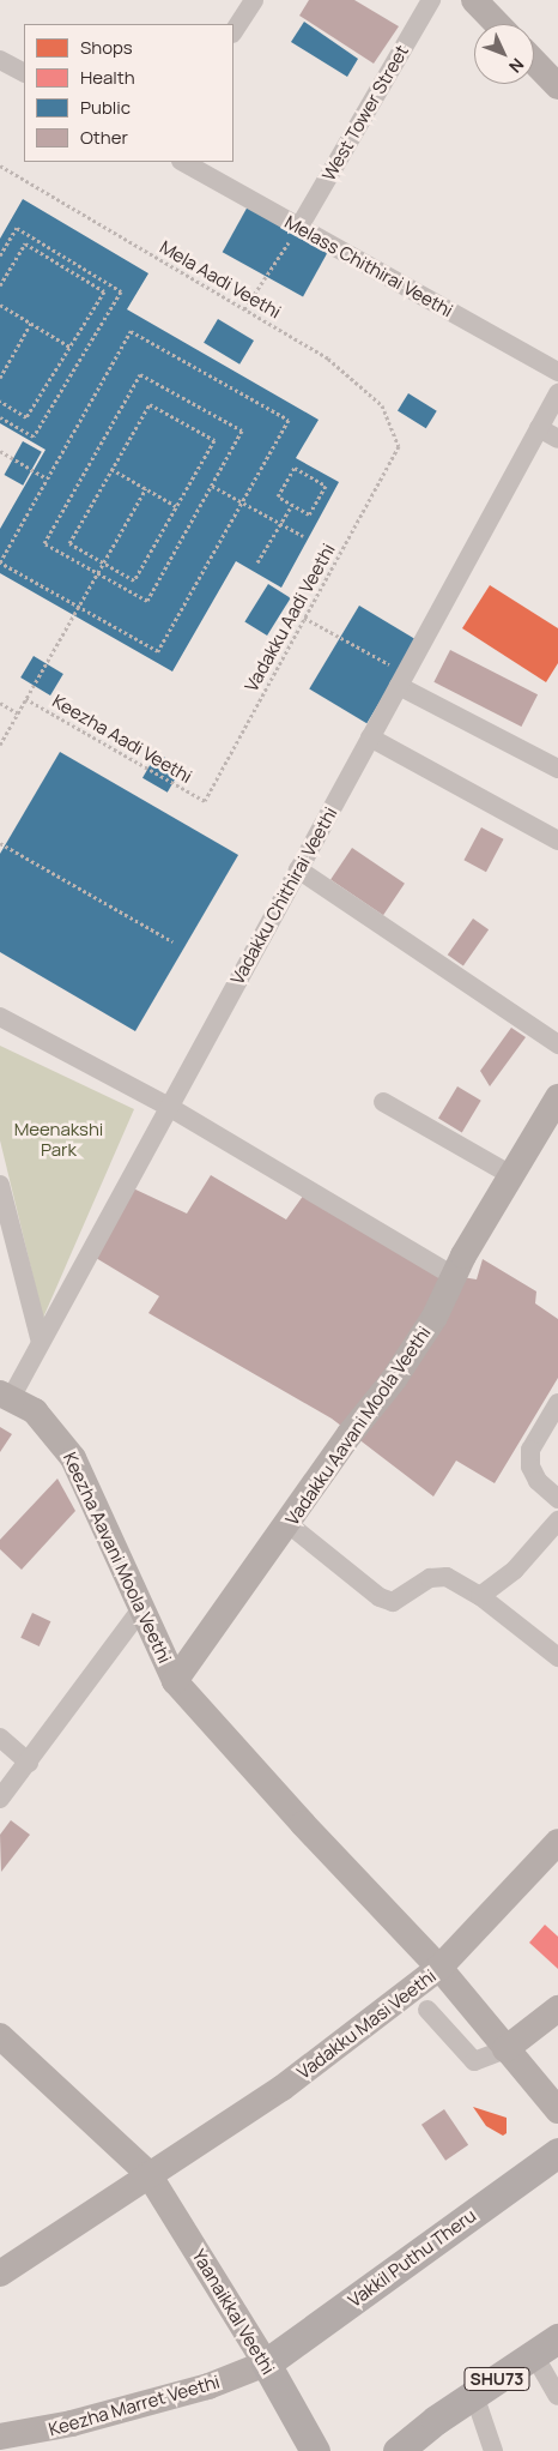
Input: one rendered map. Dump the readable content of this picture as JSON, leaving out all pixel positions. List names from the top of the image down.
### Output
{
  "streets": {
    "main road": [
      "Vadakku Aavani Moola Veethi",
      "Keezha Aavani Moola Veethi",
      "Vadakku Masi Veethi",
      "Vakkil Puthu Theru",
      "Yaanaikkal Veethi",
      "SHU73",
      "Keezha Marret Veethi"
    ],
    "street": ["West Tower Street", "Melass Chithirai Veethi", "Vadakku Chithirai Veethi"],
    "path": ["Mela Aadi Veethi", "Vadakku Aadi Veethi", "Keezha Aadi Veethi"]
  },
  "crossings": [
    ["West Tower Street", "Melass Chithirai Veethi"],
    ["Mela Aadi Veethi", "Vadakku Aadi Veethi"],
    ["Vadakku Aadi Veethi", "Keezha Aadi Veethi"],
    ["Vadakku Chithirai Veethi", "Keezha Aavani Moola Veethi"],
    ["Vadakku Aavani Moola Veethi", "Keezha Aavani Moola Veethi"],
    ["Keezha Aavani Moola Veethi", "Vadakku Masi Veethi"],
    ["Vadakku Masi Veethi", "Yaanaikkal Veethi"],
    ["Vakkil Puthu Theru", "Yaanaikkal Veethi"],
    ["Vakkil Puthu Theru", "Keezha Marret Veethi"],
    ["Yaanaikkal Veethi", "Keezha Marret Veethi"]
  ],
  "parks": ["Meenakshi Park"],
  "legend": [
    "Shops",
    "Health",
    "Public",
    "Other"
  ],
  "north": "bottom right"
}
